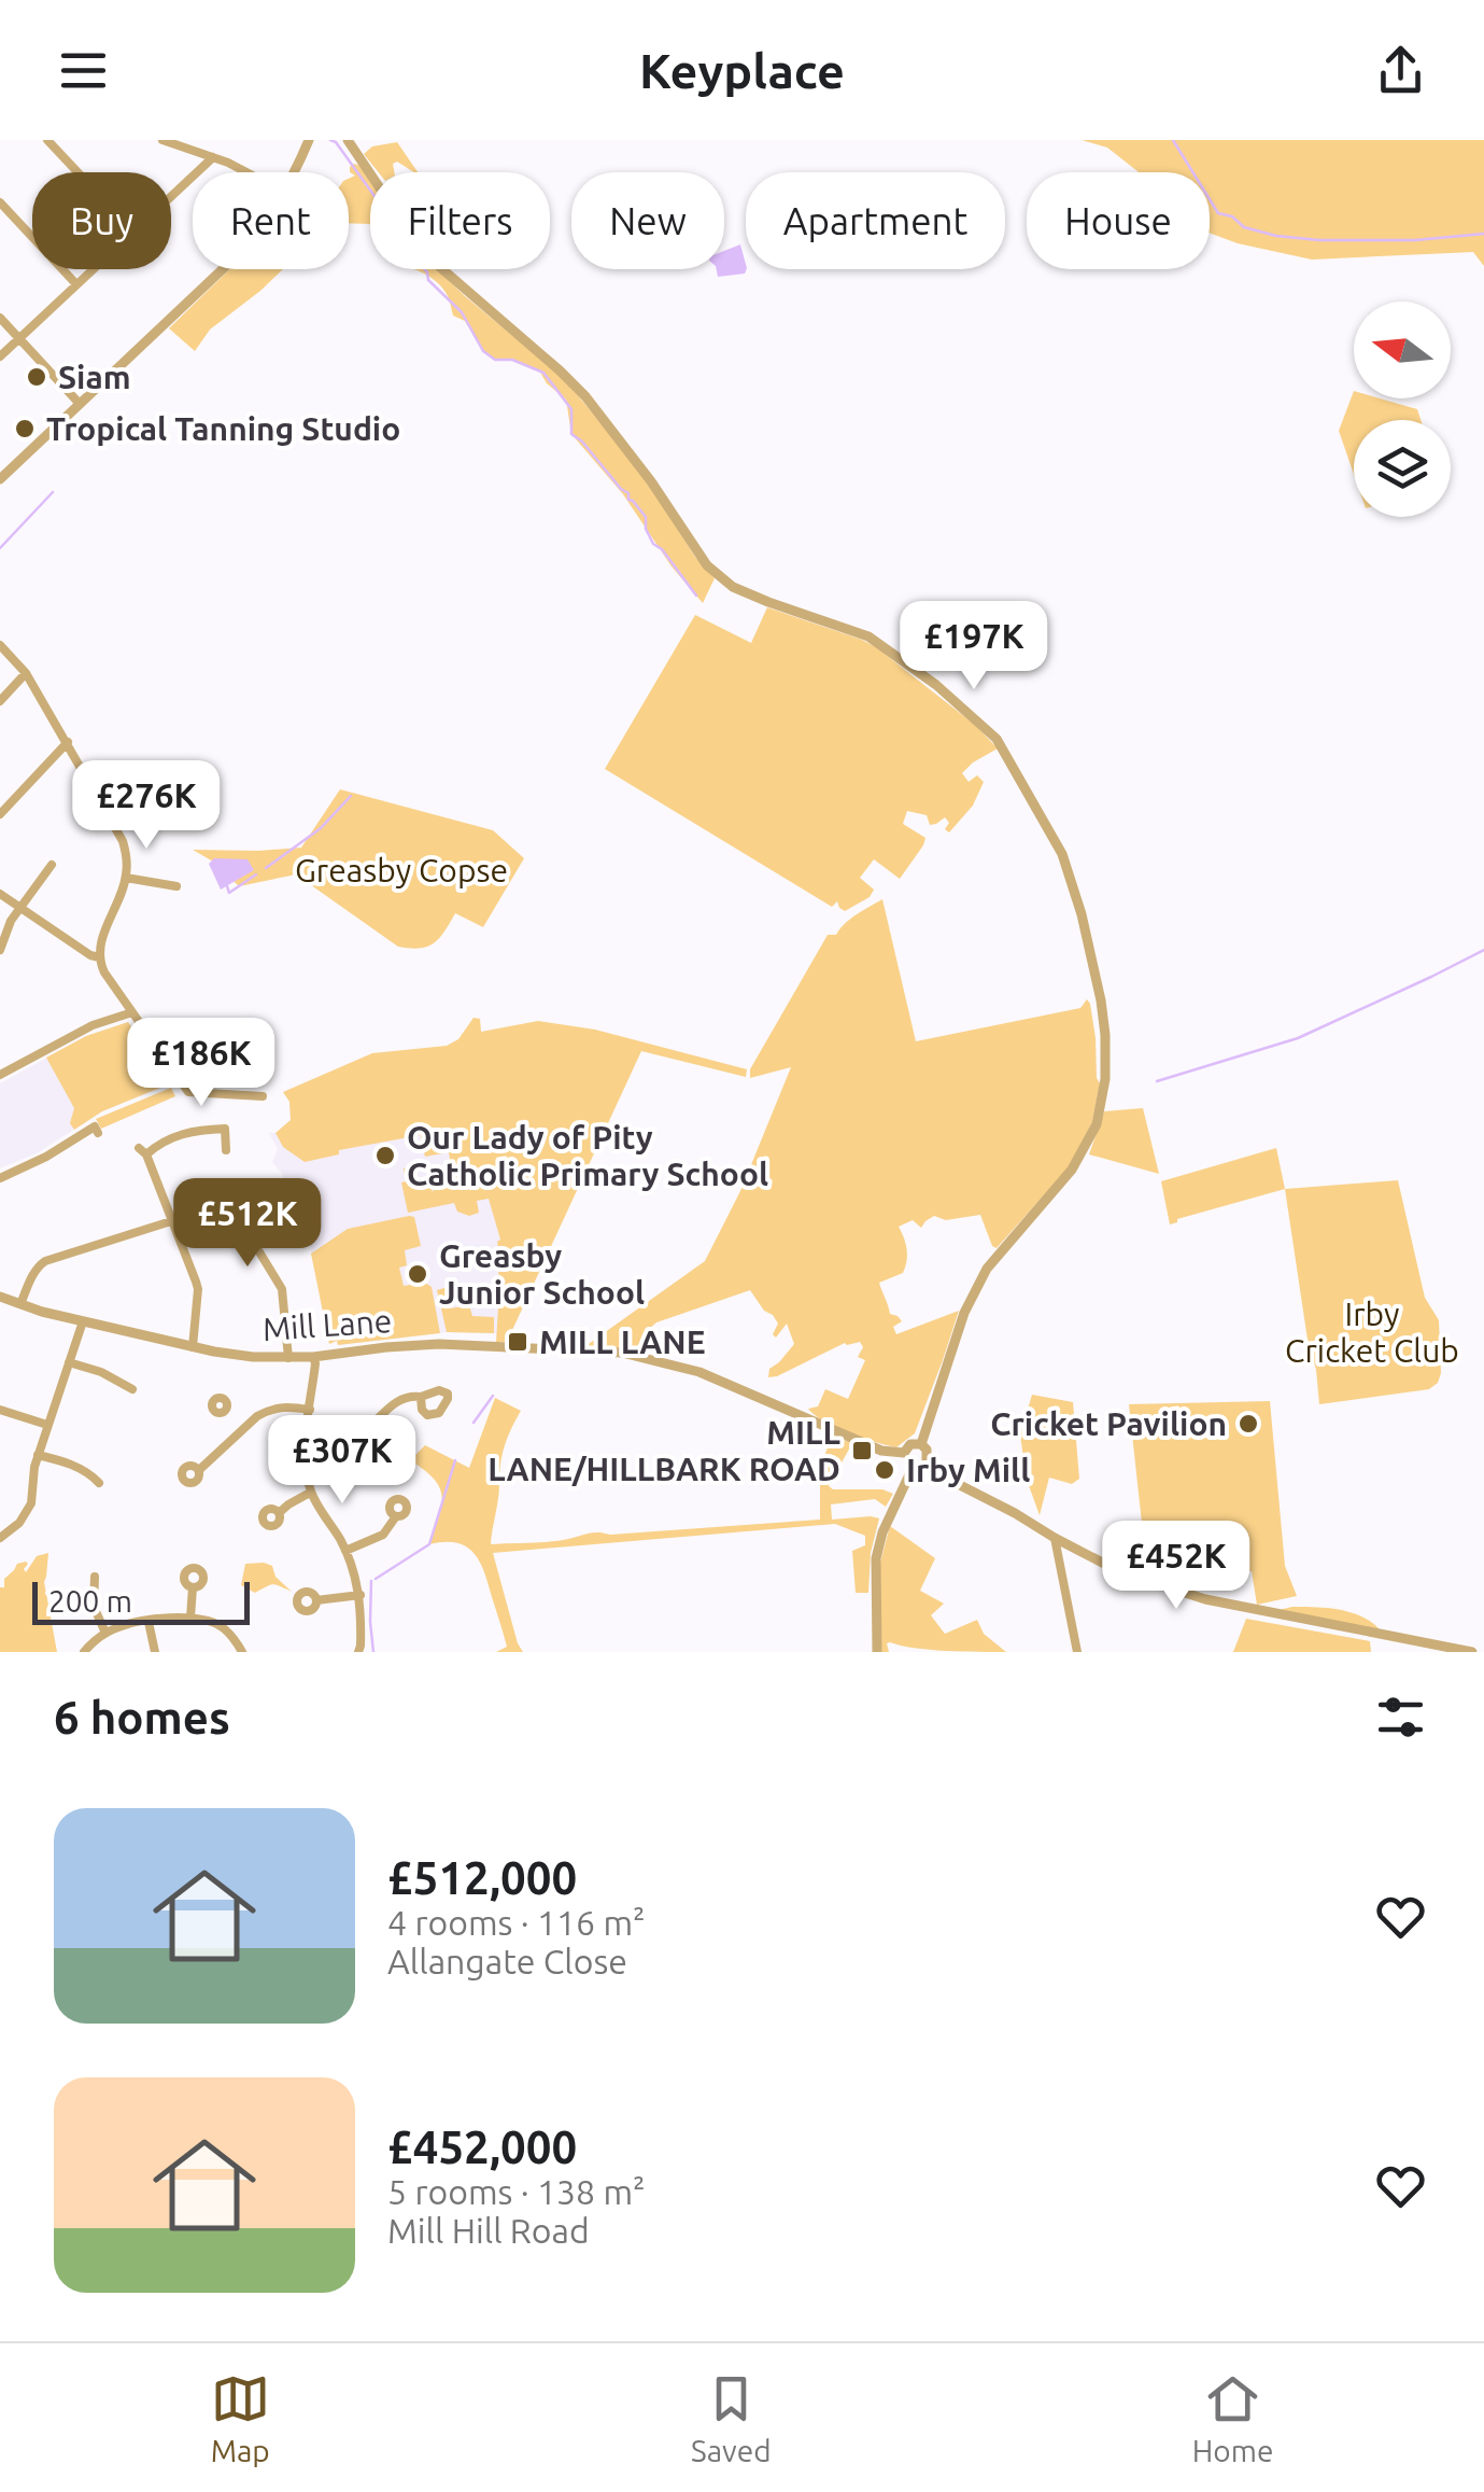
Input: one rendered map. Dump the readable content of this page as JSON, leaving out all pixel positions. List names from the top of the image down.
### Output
{
  "streets": {
    "street": ["Mill Lane"]
  },
  "parks": ["Greasby Copse", "Irby Cricket Club"],
  "places": {
    "other": [
      "Siam",
      "Tropical Tanning Studio",
      "Our Lady of Pity Catholic Primary School",
      "Greasby Junior School",
      "Cricket Pavilion",
      "Irby Mill"
    ],
    "transit": ["MILL LANE", "MILL LANE/HILLBARK ROAD"]
  },
  "scale_bar": "200 m",
  "north": "left",
  "page": {
    "header": "Keyplace",
    "chip": [
      "Buy",
      "Rent",
      "Filters",
      "New",
      "Apartment",
      "House"
    ],
    "price": [
      "£197K",
      "£276K",
      "£186K",
      "£512K",
      "£307K",
      "£452K"
    ],
    "scale": "200 m",
    "heading": "6 homes",
    "list": [
      {
        "name": "£512,000",
        "note": "4 rooms · 116 m² · Allangate Close"
      },
      {
        "name": "£452,000",
        "note": "5 rooms · 138 m² · Mill Hill Road"
      }
    ],
    "tabs": ["Map", "Saved", "Home"]
  }
}
